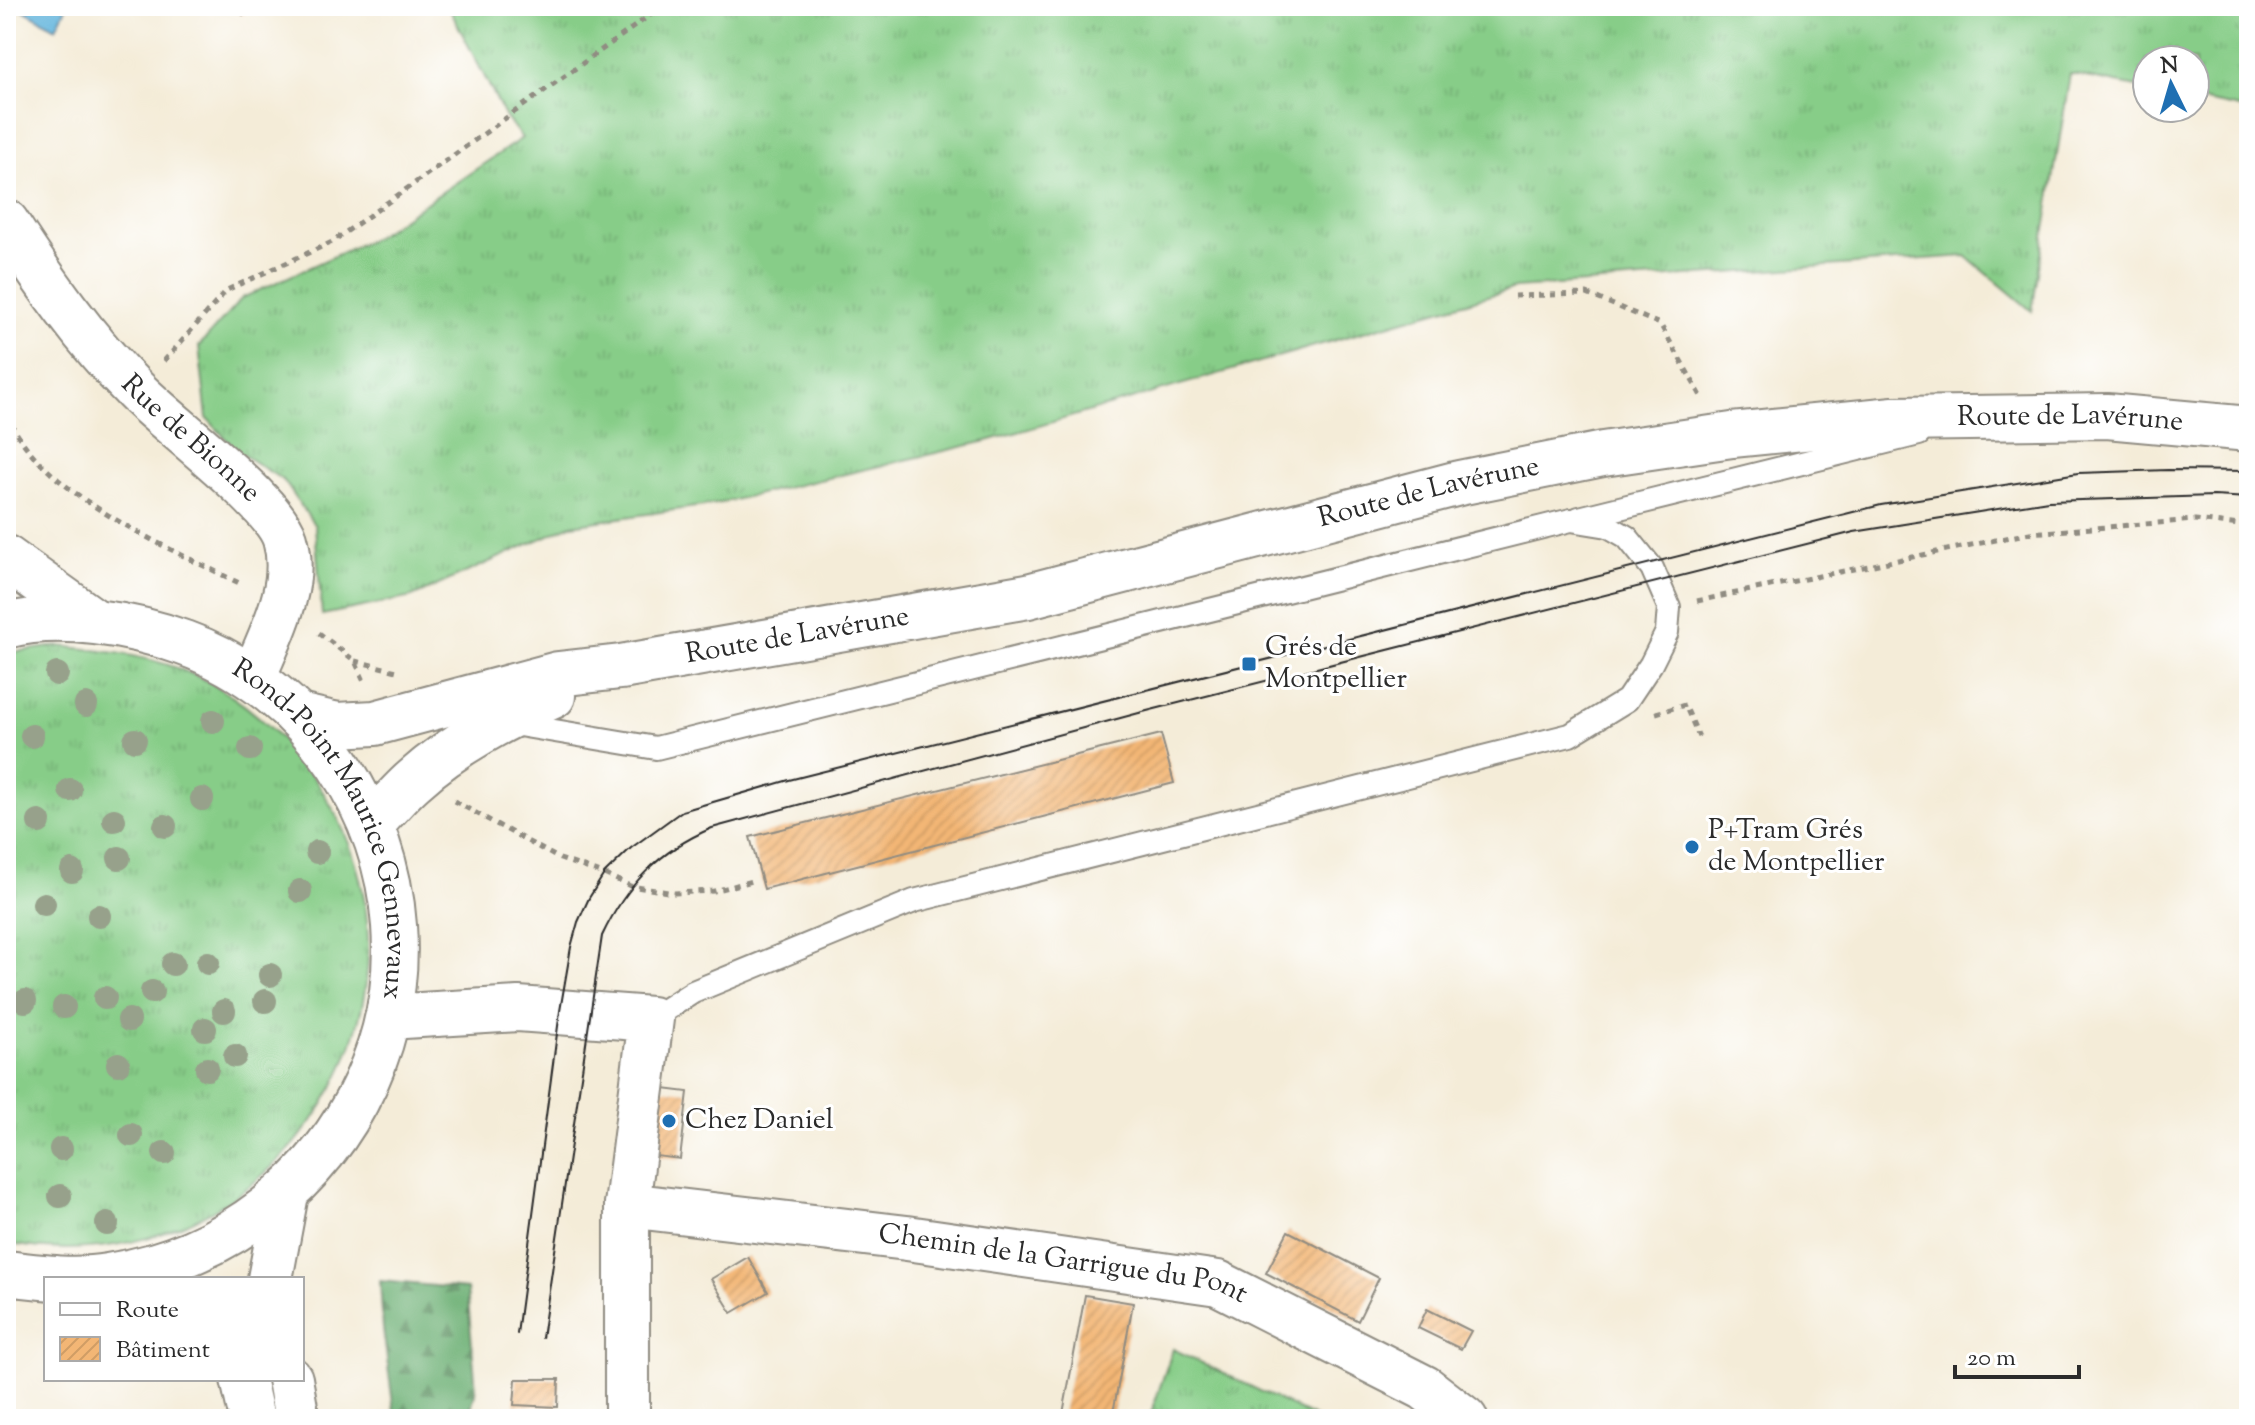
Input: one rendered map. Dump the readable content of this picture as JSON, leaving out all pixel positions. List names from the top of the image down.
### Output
{
  "streets": {
    "main road": [
      "Route de Lavérune",
      "Rue de Bionne",
      "Rond-Point Maurice Gennevaux",
      "Chemin de la Garrigue du Pont"
    ]
  },
  "crossings": [
    ["Route de Lavérune", "Rond-Point Maurice Gennevaux"],
    ["Rue de Bionne", "Rond-Point Maurice Gennevaux"]
  ],
  "places": {
    "transit": ["Grés de Montpellier"],
    "other": ["P+Tram Grés de Montpellier", "Chez Daniel"]
  },
  "legend": ["Route", "Bâtiment"],
  "scale_bar": "20 m",
  "north": "top"
}
